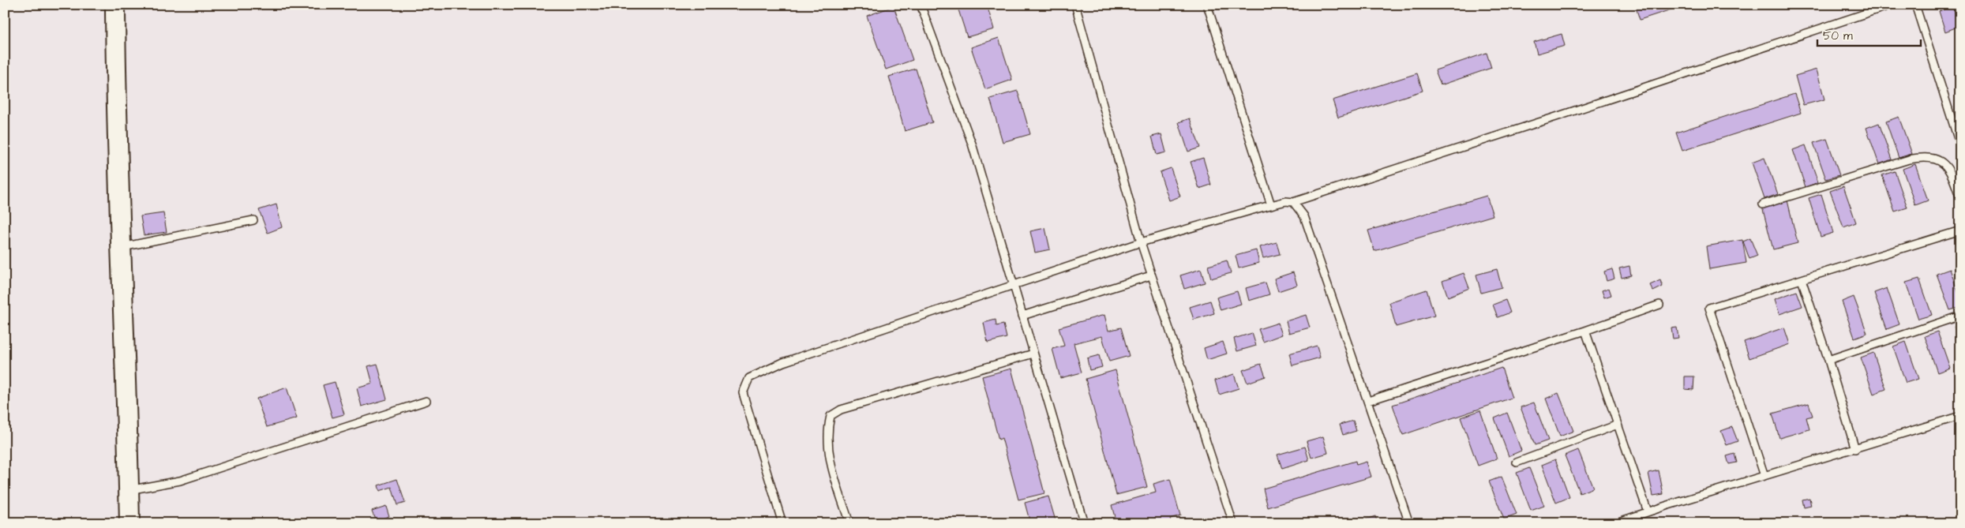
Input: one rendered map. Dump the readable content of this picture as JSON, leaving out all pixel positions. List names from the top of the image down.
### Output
{
  "scale_bar": "50 m"
}
